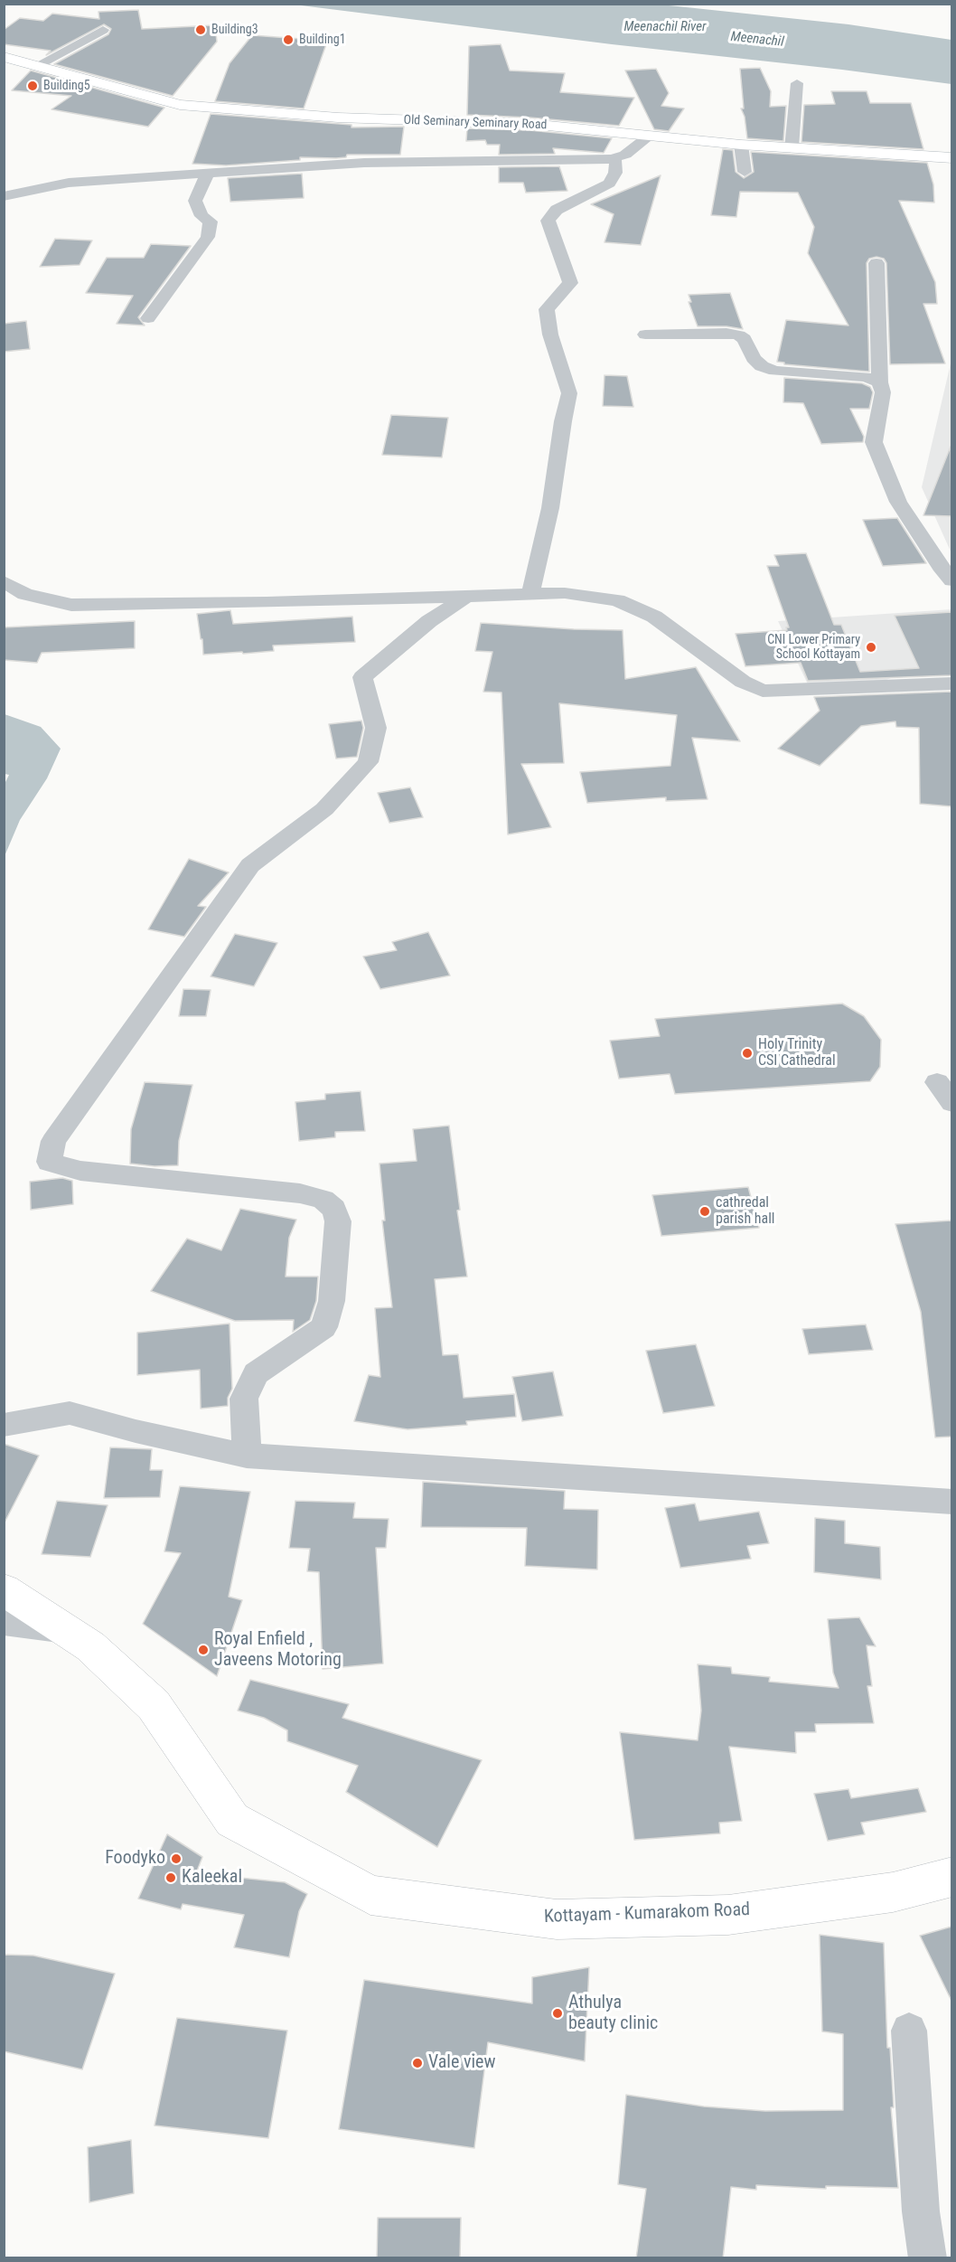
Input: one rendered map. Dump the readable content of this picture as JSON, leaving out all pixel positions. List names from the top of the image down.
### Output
{
  "streets": {
    "main road": ["Old Seminary Seminary Road", "Kottayam - Kumarakom Road"]
  },
  "water": ["Meenachil River", "Meenachil"],
  "places": [
    "Building3",
    "Building1",
    "Building5",
    "CNI Lower Primary School Kottayam",
    "Holy Trinity CSI Cathedral",
    "cathredal parish hall",
    "Royal Enfield , Javeens Motoring",
    "Foodyko",
    "Kaleekal",
    "Athulya beauty clinic",
    "Vale view"
  ]
}
